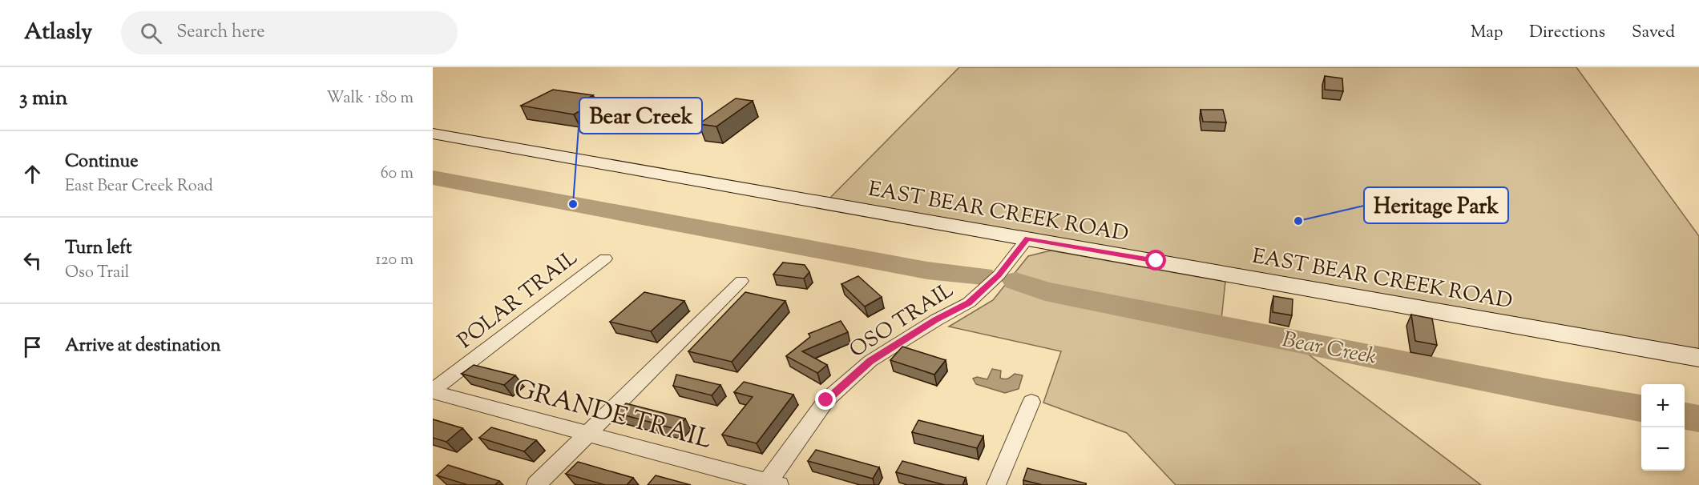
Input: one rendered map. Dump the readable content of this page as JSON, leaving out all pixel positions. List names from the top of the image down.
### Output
{
  "streets": {
    "main road": ["EAST BEAR CREEK ROAD"],
    "street": ["POLAR TRAIL", "OSO TRAIL", "GRANDE TRAIL"]
  },
  "crossings": [
    ["EAST BEAR CREEK ROAD", "OSO TRAIL"],
    ["POLAR TRAIL", "GRANDE TRAIL"],
    ["OSO TRAIL", "GRANDE TRAIL"]
  ],
  "water": ["Bear Creek"],
  "places": ["Bear Creek", "Heritage Park"],
  "page": {
    "header": "Atlasly",
    "search": "Search here",
    "nav": ["Map", "Directions", "Saved"],
    "heading": ["3 min", "Walk · 180 m"],
    "list": [
      ["Continue", "East Bear Creek Road", "60 m"],
      ["Turn left", "Oso Trail", "120 m"],
      "Arrive at destination"
    ],
    "map_buttons": ["+", "−"]
  }
}
